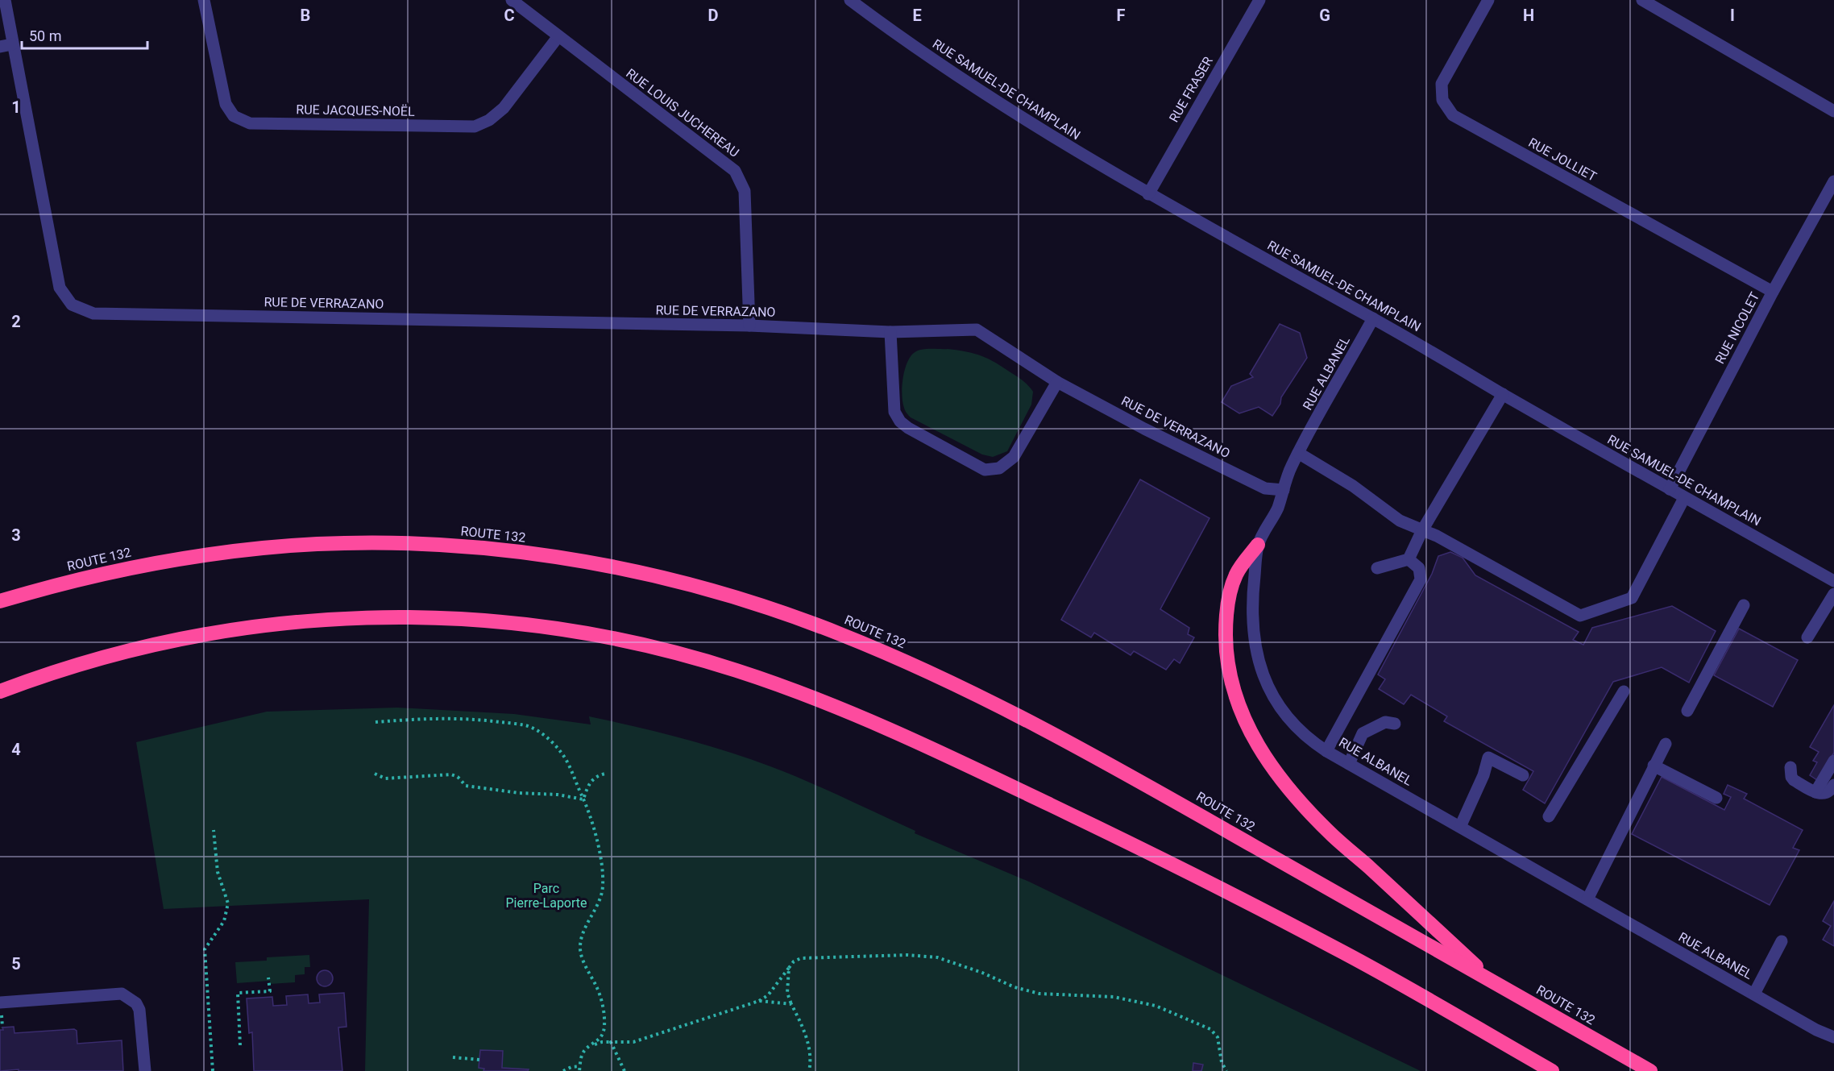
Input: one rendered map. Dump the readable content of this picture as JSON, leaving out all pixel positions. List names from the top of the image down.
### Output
{
  "streets": {
    "highway": ["ROUTE 132"],
    "street": [
      "RUE SAMUEL-DE CHAMPLAIN",
      "RUE FRASER",
      "RUE JACQUES-NOËL",
      "RUE LOUIS JUCHEREAU",
      "RUE JOLLIET",
      "RUE DE VERRAZANO",
      "RUE NICOLET",
      "RUE ALBANEL"
    ]
  },
  "crossings": [
    ["RUE SAMUEL-DE CHAMPLAIN", "RUE FRASER"],
    ["RUE SAMUEL-DE CHAMPLAIN", "RUE NICOLET"],
    ["RUE SAMUEL-DE CHAMPLAIN", "RUE ALBANEL"],
    ["RUE JACQUES-NOËL", "RUE LOUIS JUCHEREAU"],
    ["RUE LOUIS JUCHEREAU", "RUE DE VERRAZANO"],
    ["RUE JOLLIET", "RUE NICOLET"],
    ["RUE DE VERRAZANO", "RUE ALBANEL"]
  ],
  "parks": ["Parc Pierre-Laporte"],
  "scale_bar": "50 m",
  "grid": {
    "columns": [
      "B",
      "C",
      "D",
      "E",
      "F",
      "G",
      "H",
      "I"
    ],
    "rows": [
      "1",
      "2",
      "3",
      "4",
      "5"
    ]
  }
}
